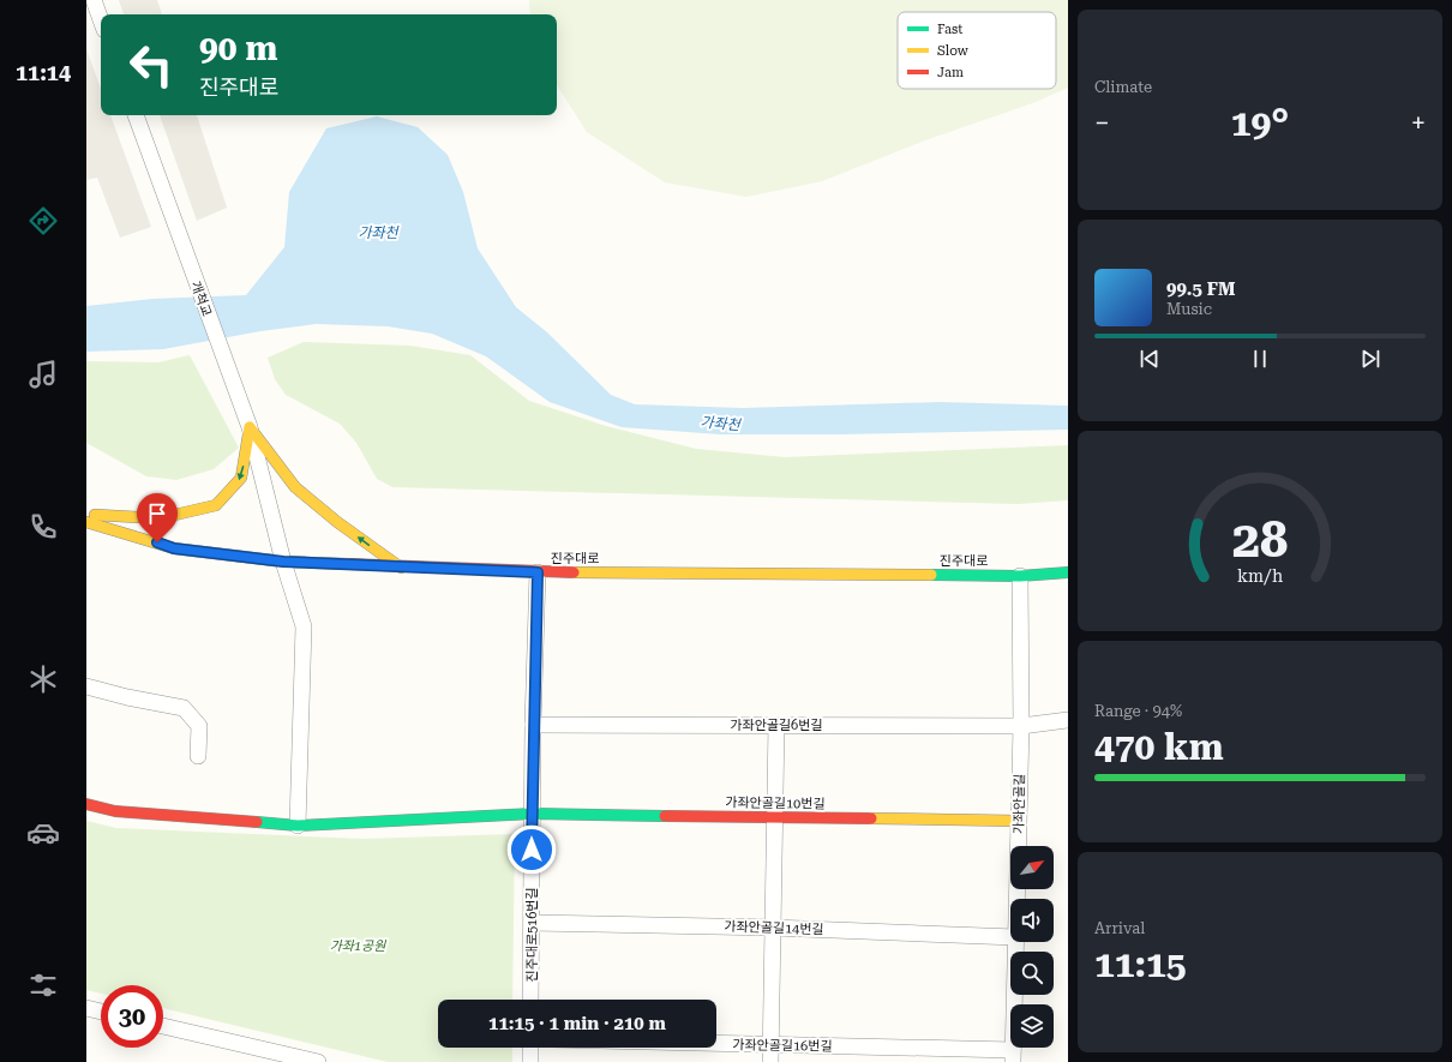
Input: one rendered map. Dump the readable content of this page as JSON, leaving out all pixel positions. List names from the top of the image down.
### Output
{
  "streets": {
    "street": [
      "개척교",
      "진주대로",
      "가좌안골길6번길",
      "가좌안골길10번길",
      "가좌안골길",
      "가좌안골길14번길",
      "진주대로516번길",
      "가좌안골길16번길"
    ]
  },
  "crossings": [
    ["개척교", "진주대로"],
    ["개척교", "가좌안골길10번길"],
    ["진주대로", "가좌안골길"],
    ["진주대로", "진주대로516번길"],
    ["가좌안골길6번길", "가좌안골길"],
    ["가좌안골길6번길", "진주대로516번길"],
    ["가좌안골길10번길", "가좌안골길"],
    ["가좌안골길10번길", "진주대로516번길"],
    ["가좌안골길", "가좌안골길16번길"],
    ["가좌안골길14번길", "진주대로516번길"]
  ],
  "water": ["가좌천"],
  "parks": ["가좌1공원"],
  "legend": ["Fast", "Slow", "Jam"],
  "north": "top right",
  "page": {
    "tabs": "11:14",
    "tile": [
      "Climate",
      ["Range · 94%", "470 km"],
      ["Arrival", "11:15"]
    ],
    "turn": ["90 m", "진주대로"],
    "heat": ["−", "19°", "+"],
    "song": ["99.5 FM", "Music"],
    "limit": "30",
    "trip": "11:15 · 1 min · 210 m",
    "gauge": ["28", "km/h"]
  }
}
